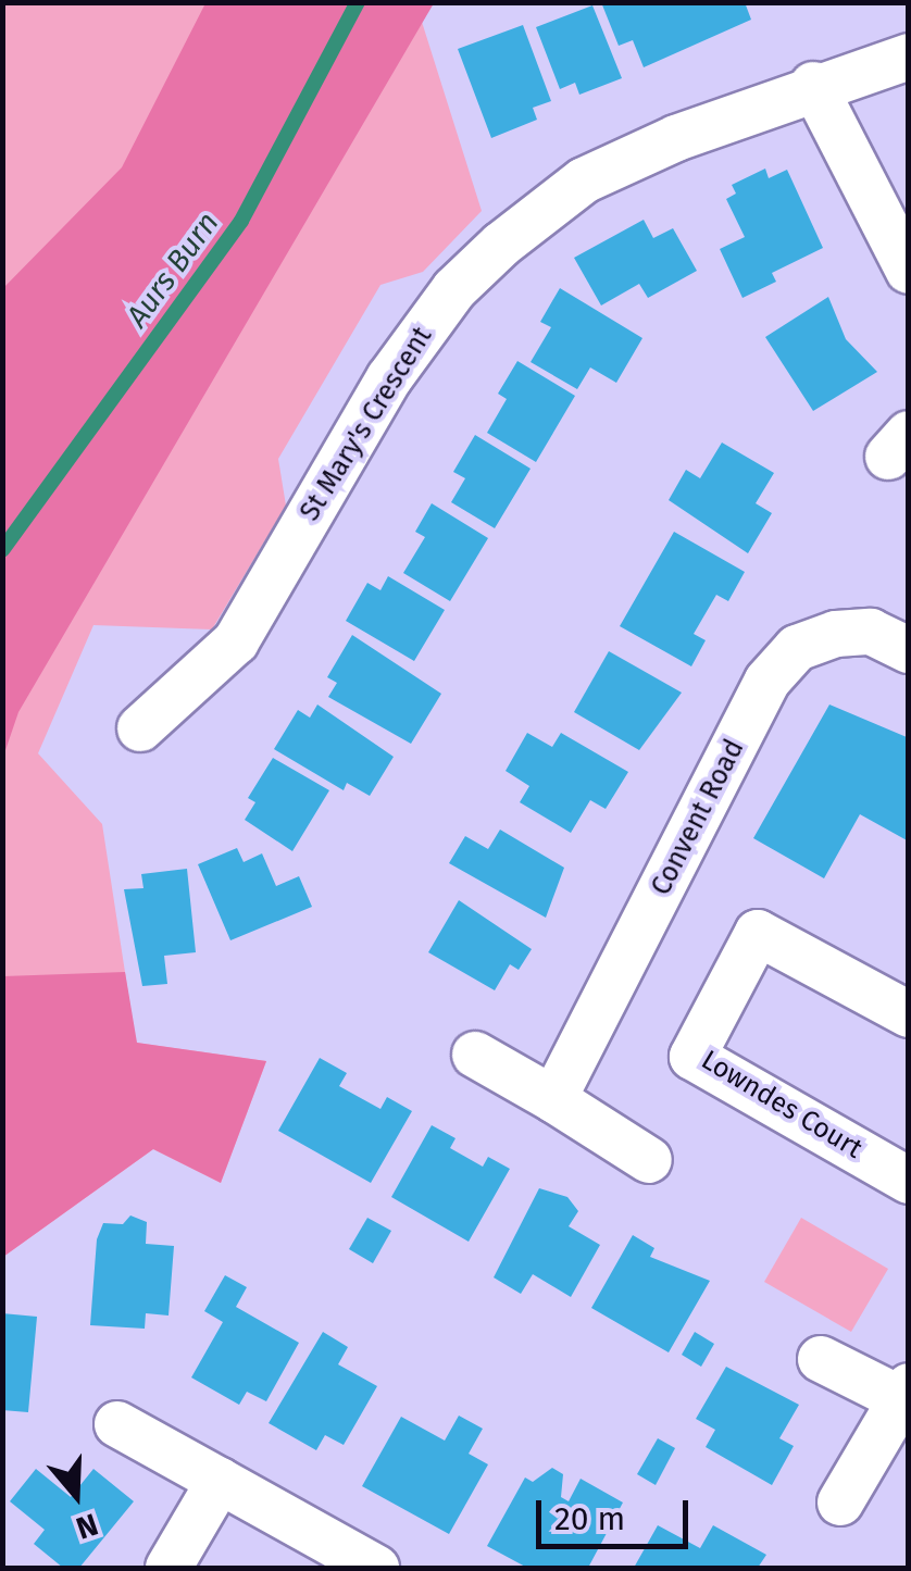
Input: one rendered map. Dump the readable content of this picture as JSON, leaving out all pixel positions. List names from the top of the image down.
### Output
{
  "streets": {
    "street": ["St Mary's Crescent", "Convent Road", "Lowndes Court"]
  },
  "water": ["Aurs Burn"],
  "scale_bar": "20 m",
  "north": "bottom"
}
